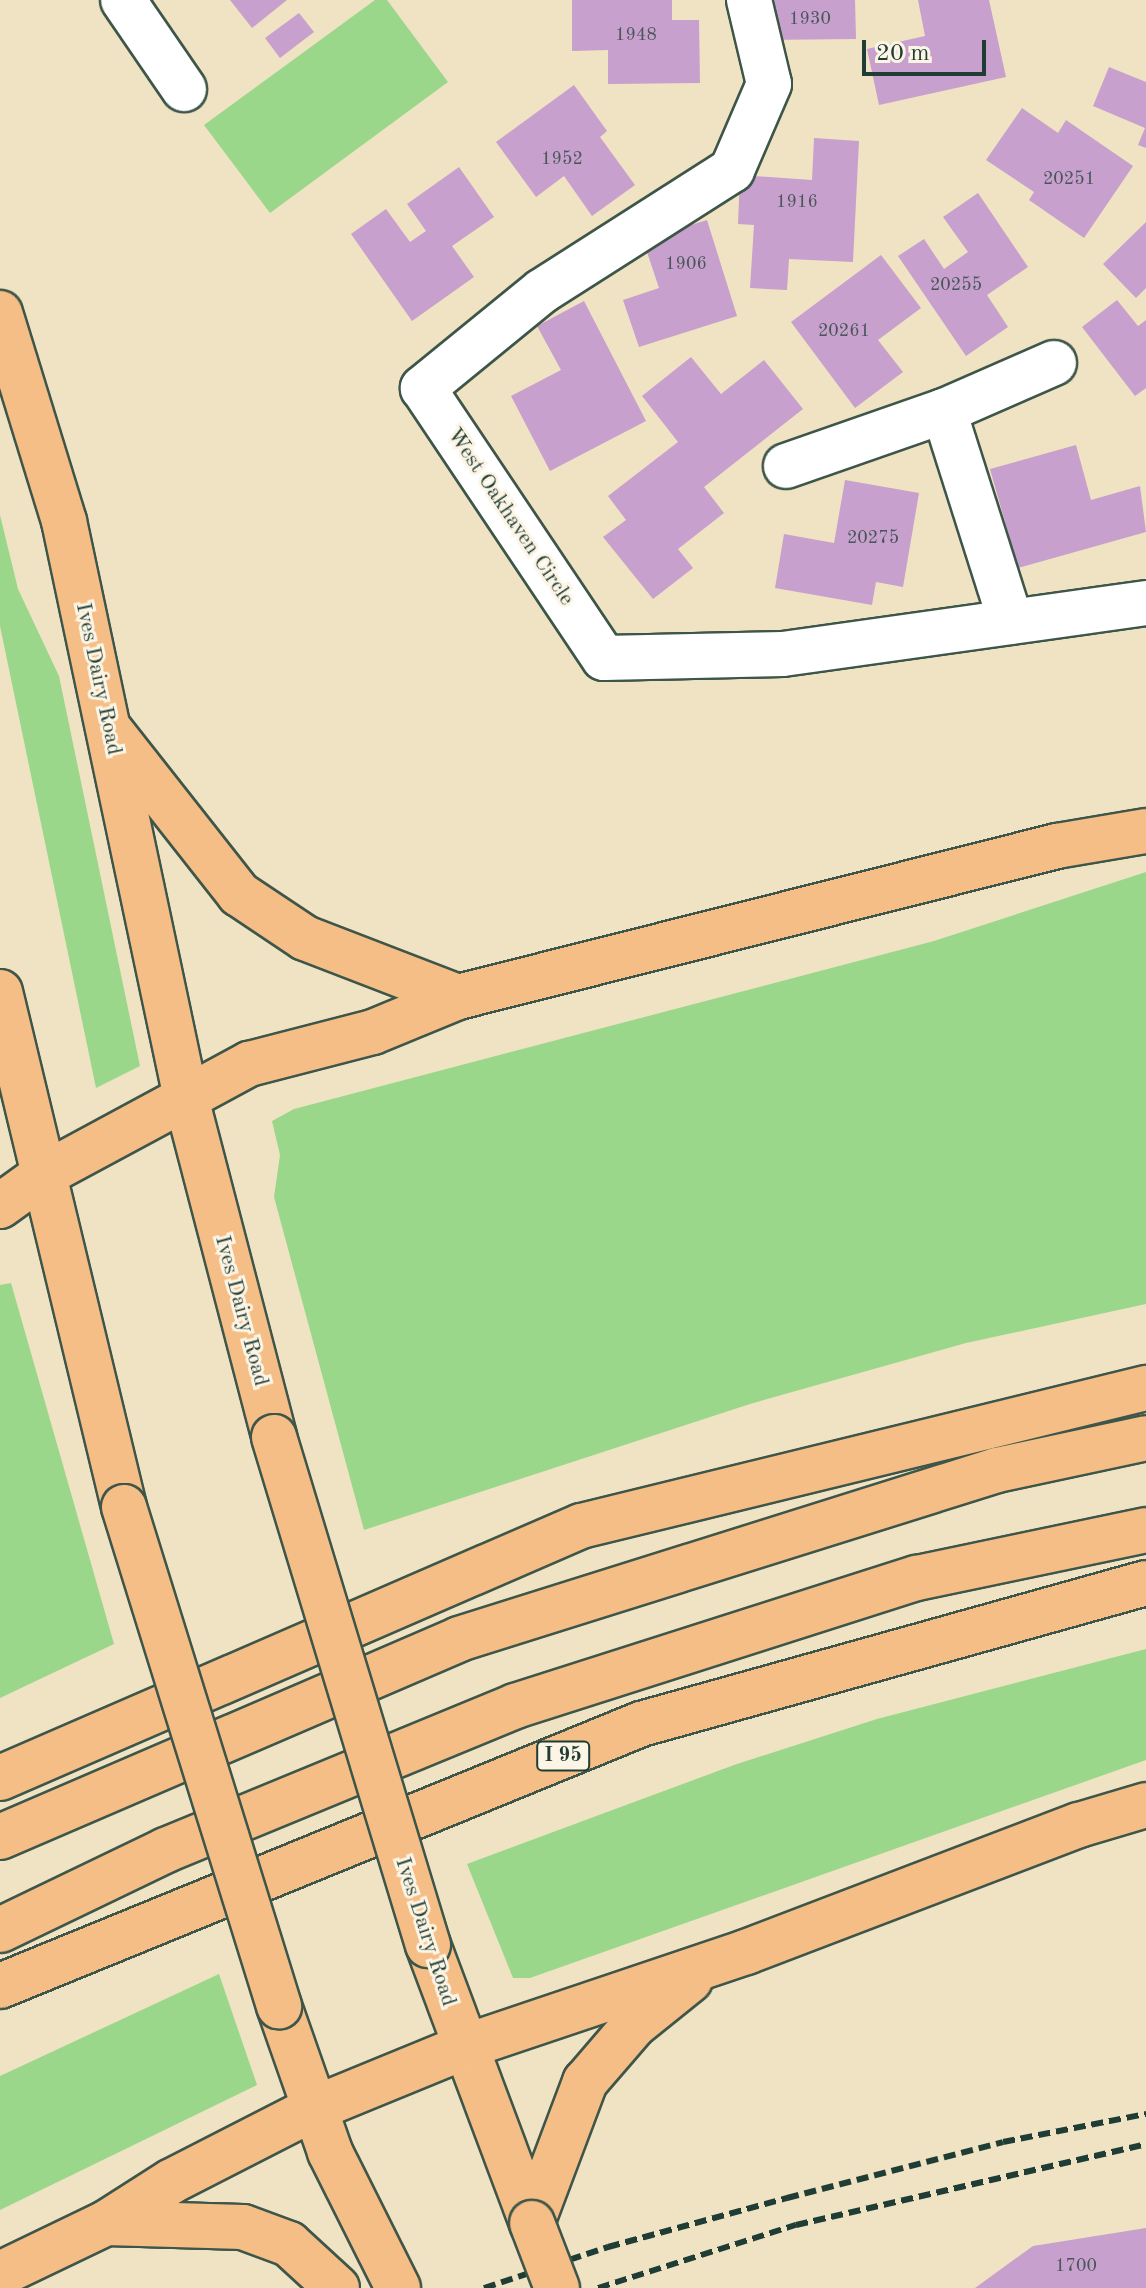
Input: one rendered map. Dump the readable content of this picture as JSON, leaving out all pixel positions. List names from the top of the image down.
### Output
{
  "streets": {
    "main road": ["Ives Dairy Road", "I 95"],
    "street": ["West Oakhaven Circle"]
  },
  "house_numbers": [
    "1930",
    "1948",
    "1952",
    "20251",
    "1916",
    "1906",
    "20255",
    "20261",
    "20275",
    "1700"
  ],
  "scale_bar": "20 m"
}
